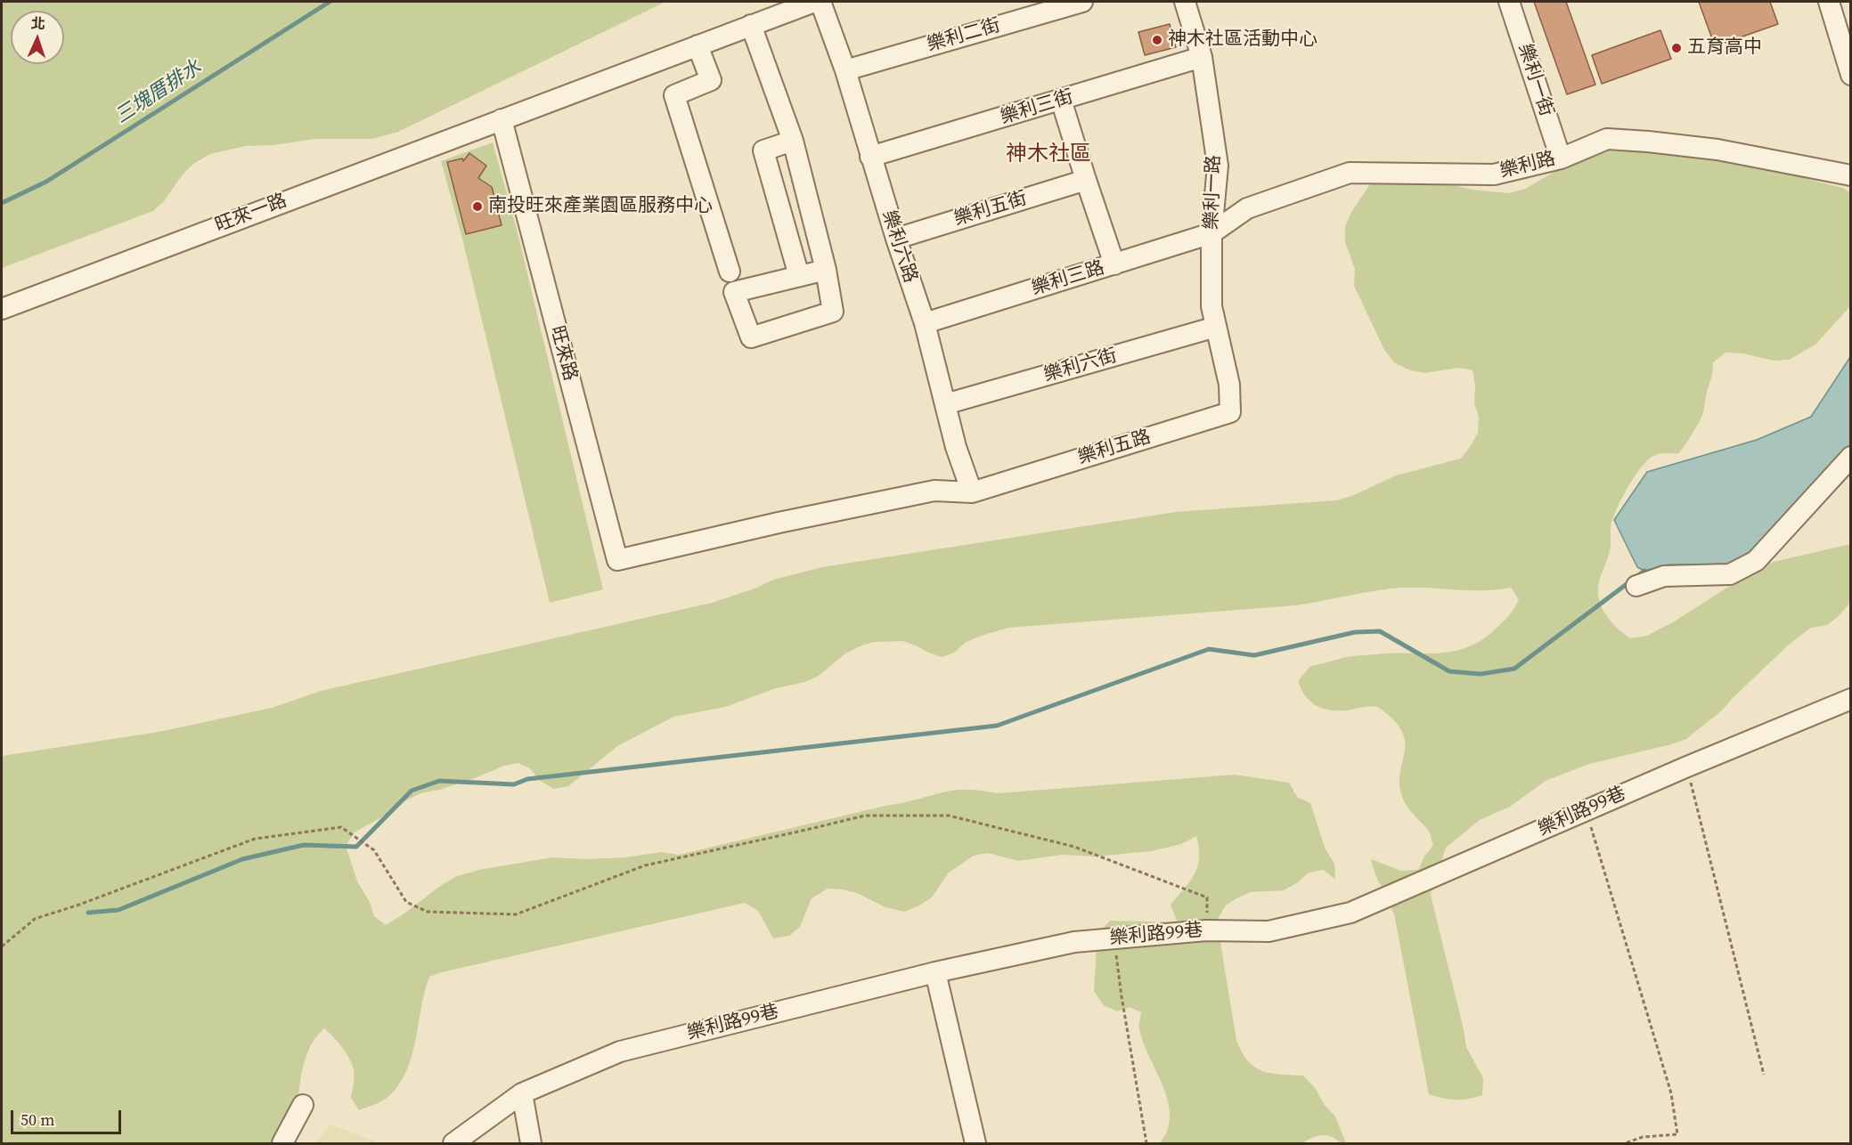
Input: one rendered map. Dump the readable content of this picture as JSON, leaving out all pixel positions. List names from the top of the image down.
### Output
{
  "streets": {
    "street": [
      "樂利二街",
      "樂利一街",
      "樂利三街",
      "樂利路",
      "樂利一路",
      "樂利五街",
      "旺來一路",
      "樂利六路",
      "樂利三路",
      "旺來路",
      "樂利六街",
      "樂利五路",
      "樂利路99巷"
    ]
  },
  "crossings": [
    ["樂利二街", "樂利六路"],
    ["樂利一街", "樂利路"],
    ["樂利三街", "樂利一路"],
    ["樂利三街", "樂利六路"],
    ["樂利路", "樂利一路"],
    ["樂利路", "樂利三路"],
    ["樂利一路", "樂利三路"],
    ["樂利一路", "樂利六街"],
    ["樂利一路", "樂利五路"],
    ["樂利五街", "樂利六路"],
    ["旺來一路", "旺來路"],
    ["樂利六路", "樂利三路"],
    ["樂利六路", "旺來路"],
    ["樂利六路", "樂利六街"],
    ["樂利六路", "樂利五路"],
    ["旺來路", "樂利五路"]
  ],
  "districts": ["神木社區"],
  "water": ["三塊厝排水"],
  "places": ["神木社區活動中心", "五育高中", "南投旺來產業園區服務中心"],
  "scale_bar": "50 m",
  "north": "top"
}
